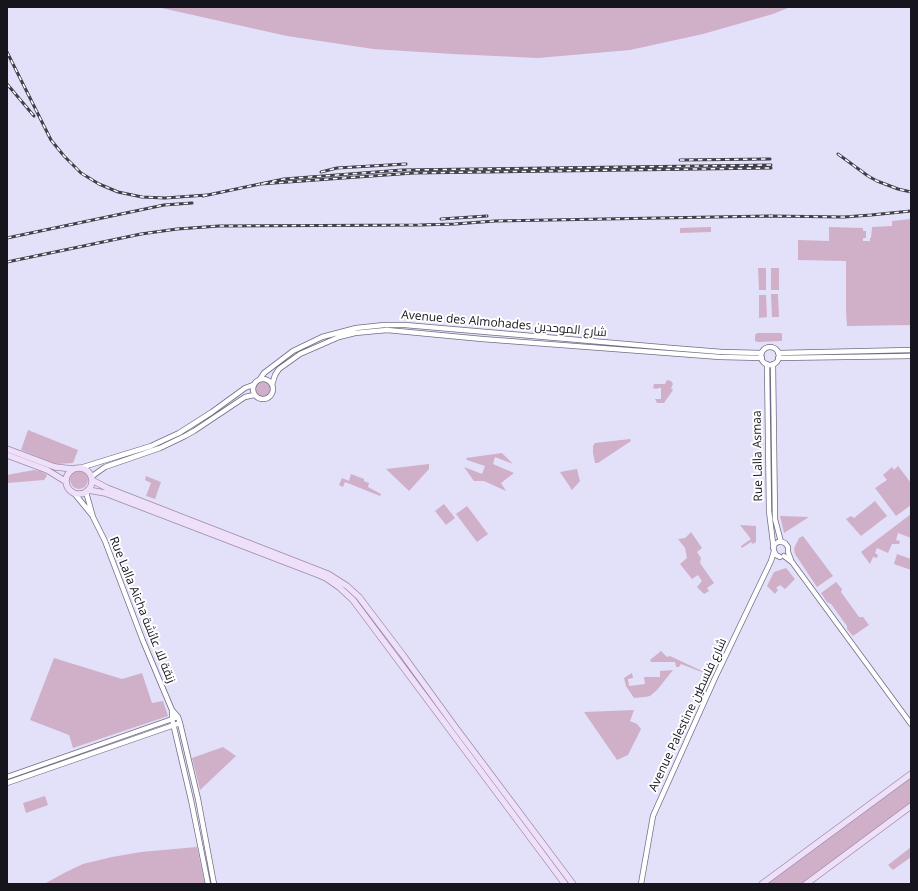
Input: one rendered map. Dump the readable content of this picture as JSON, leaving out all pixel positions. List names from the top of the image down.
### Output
{
  "streets": {
    "street": [
      "Avenue des Almohades شارع الموحدين",
      "Rue Lalla Asmaa",
      "Rue Lalla Aicha زنقة للا عائشة",
      "Avenue Palestine شارع فلسطين"
    ]
  },
  "crossings": [
    ["Avenue des Almohades شارع الموحدين", "Rue Lalla Asmaa"],
    ["Rue Lalla Asmaa", "Avenue Palestine شارع فلسطين"]
  ]
}
